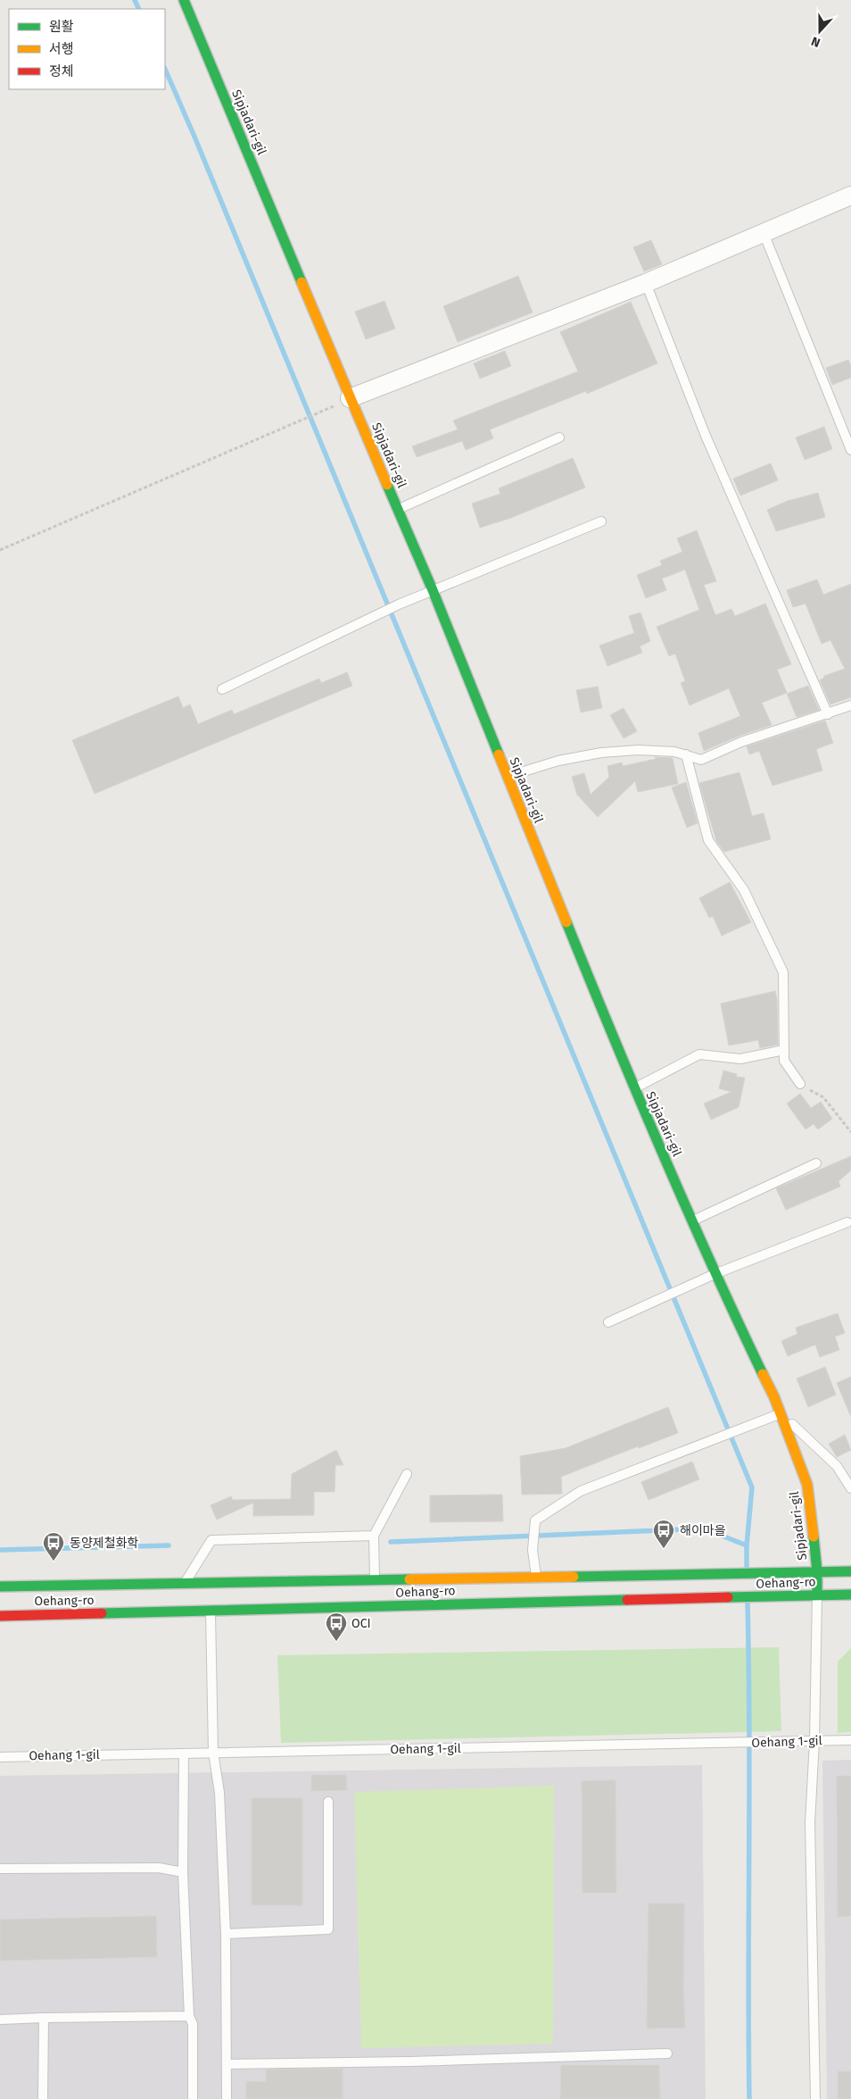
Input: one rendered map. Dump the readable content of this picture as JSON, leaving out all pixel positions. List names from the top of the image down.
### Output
{
  "streets": {
    "street": ["Sipjadari-gil", "Oehang-ro"],
    "lane": ["Oehang 1-gil"]
  },
  "crossings": [
    ["Sipjadari-gil", "Oehang-ro"]
  ],
  "places": {
    "bus stop": ["해이마을", "동양제철화학", "OCI"]
  },
  "legend": ["원활", "서행", "정체"],
  "north": "bottom"
}
